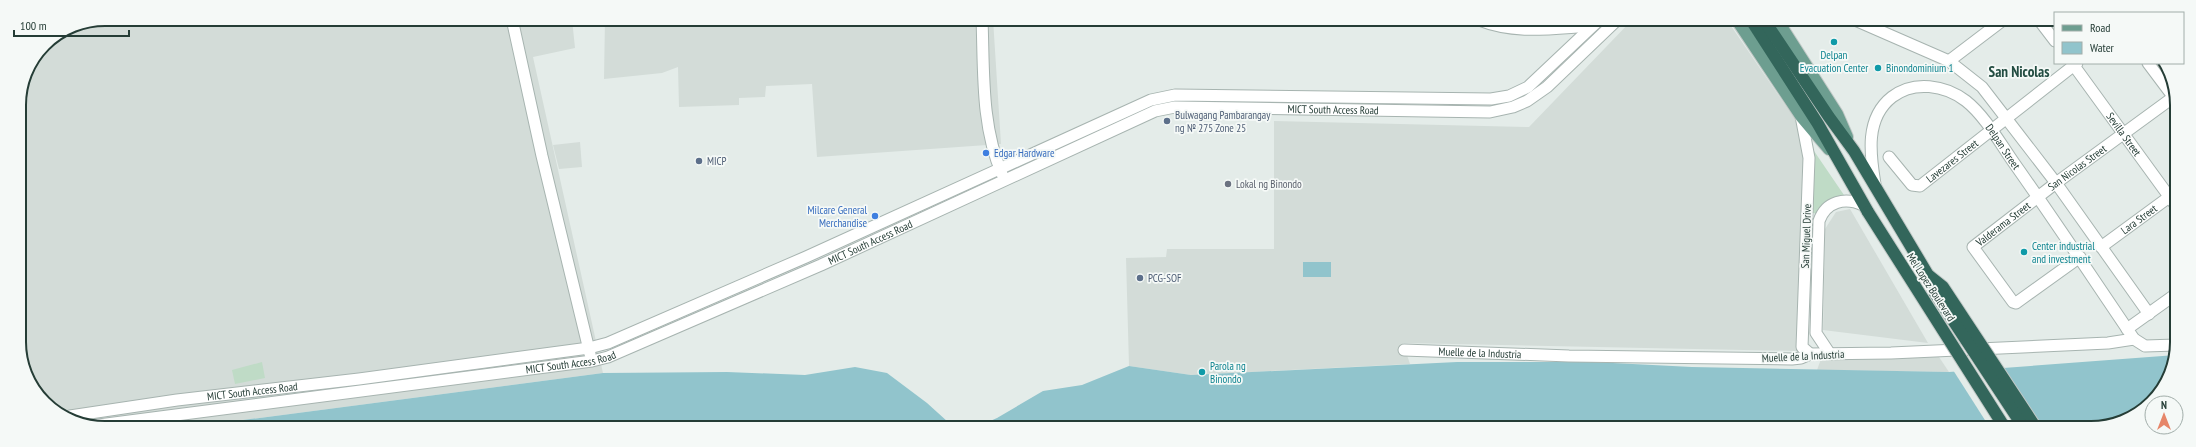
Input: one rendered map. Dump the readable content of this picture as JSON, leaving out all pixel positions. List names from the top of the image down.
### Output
{
  "streets": {
    "highway": ["Mel Lopez Boulevard"],
    "street": [
      "MICT South Access Road",
      "Sevilla Street",
      "Delpan Street",
      "Lavezares Street",
      "San Nicolas Street",
      "Lara Street",
      "Valderama Street",
      "San Miguel Drive",
      "Muelle de la Industria"
    ]
  },
  "crossings": [
    ["Sevilla Street", "Lavezares Street"],
    ["Sevilla Street", "San Nicolas Street"],
    ["Delpan Street", "Lavezares Street"],
    ["Delpan Street", "San Nicolas Street"],
    ["Delpan Street", "Lara Street"],
    ["Delpan Street", "Valderama Street"],
    ["Delpan Street", "Mel Lopez Boulevard"],
    ["Delpan Street", "Muelle de la Industria"],
    ["San Nicolas Street", "Valderama Street"],
    ["San Miguel Drive", "Mel Lopez Boulevard"],
    ["San Miguel Drive", "Muelle de la Industria"]
  ],
  "districts": ["San Nicolas"],
  "places": [
    "Delpan Evacuation Center",
    "Binondominium 1",
    "Bulwagang Pambarangay ng № 275 Zone 25",
    "Edgar Hardware",
    "MICP",
    "Lokal ng Binondo",
    "Milcare General Merchandise",
    "Center industrial and investment",
    "PCG-SOF",
    "Parola ng Binondo"
  ],
  "legend": ["Road", "Water"],
  "scale_bar": "100 m",
  "north": "top"
}
